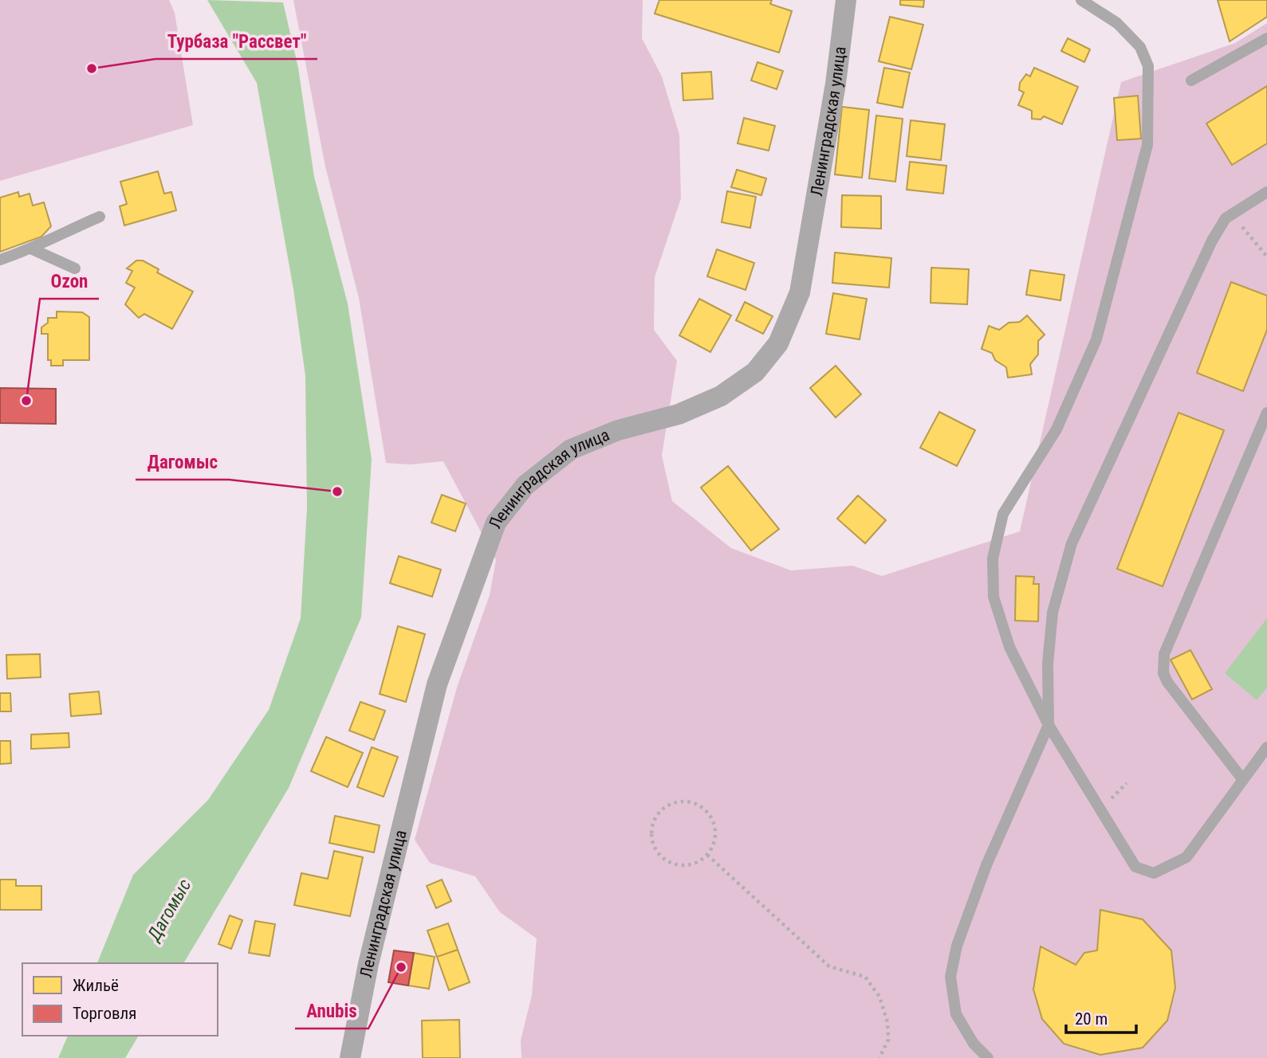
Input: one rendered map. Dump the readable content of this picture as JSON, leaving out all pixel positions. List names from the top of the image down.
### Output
{
  "streets": {
    "street": ["Ленинградская улица"]
  },
  "water": ["Дагомыс"],
  "places": [
    "Турбаза \"Рассвет\"",
    "Ozon",
    "Дагомыс",
    "Anubis"
  ],
  "legend": ["Жильё", "Торговля"],
  "scale_bar": "20 m"
}
